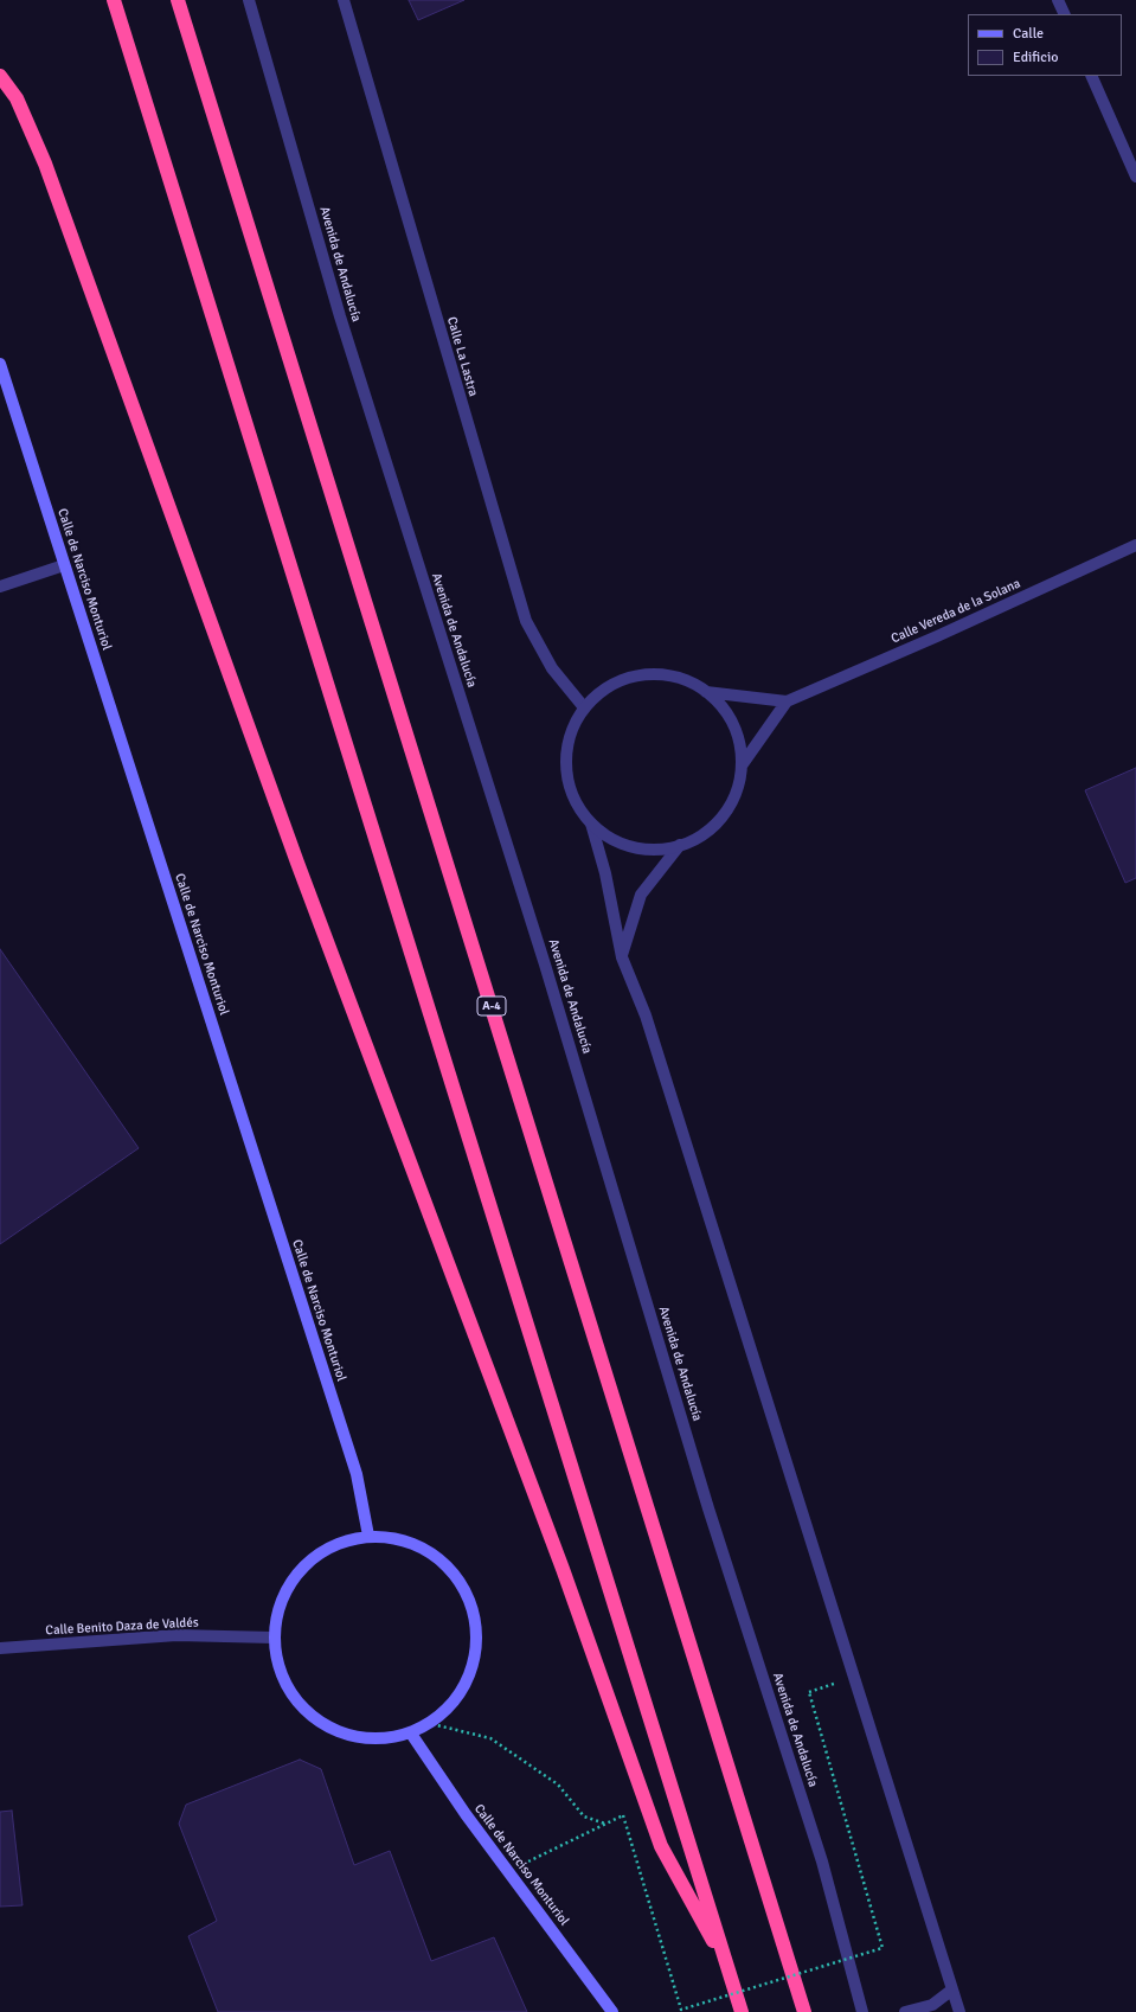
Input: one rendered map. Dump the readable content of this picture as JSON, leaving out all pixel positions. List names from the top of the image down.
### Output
{
  "streets": {
    "highway": ["A-4"],
    "street": [
      "Avenida de Andalucía",
      "Calle La Lastra",
      "Calle de Narciso Monturiol",
      "Calle Vereda de la Solana",
      "Calle Benito Daza de Valdés"
    ]
  },
  "legend": ["Calle", "Edificio"]
}
